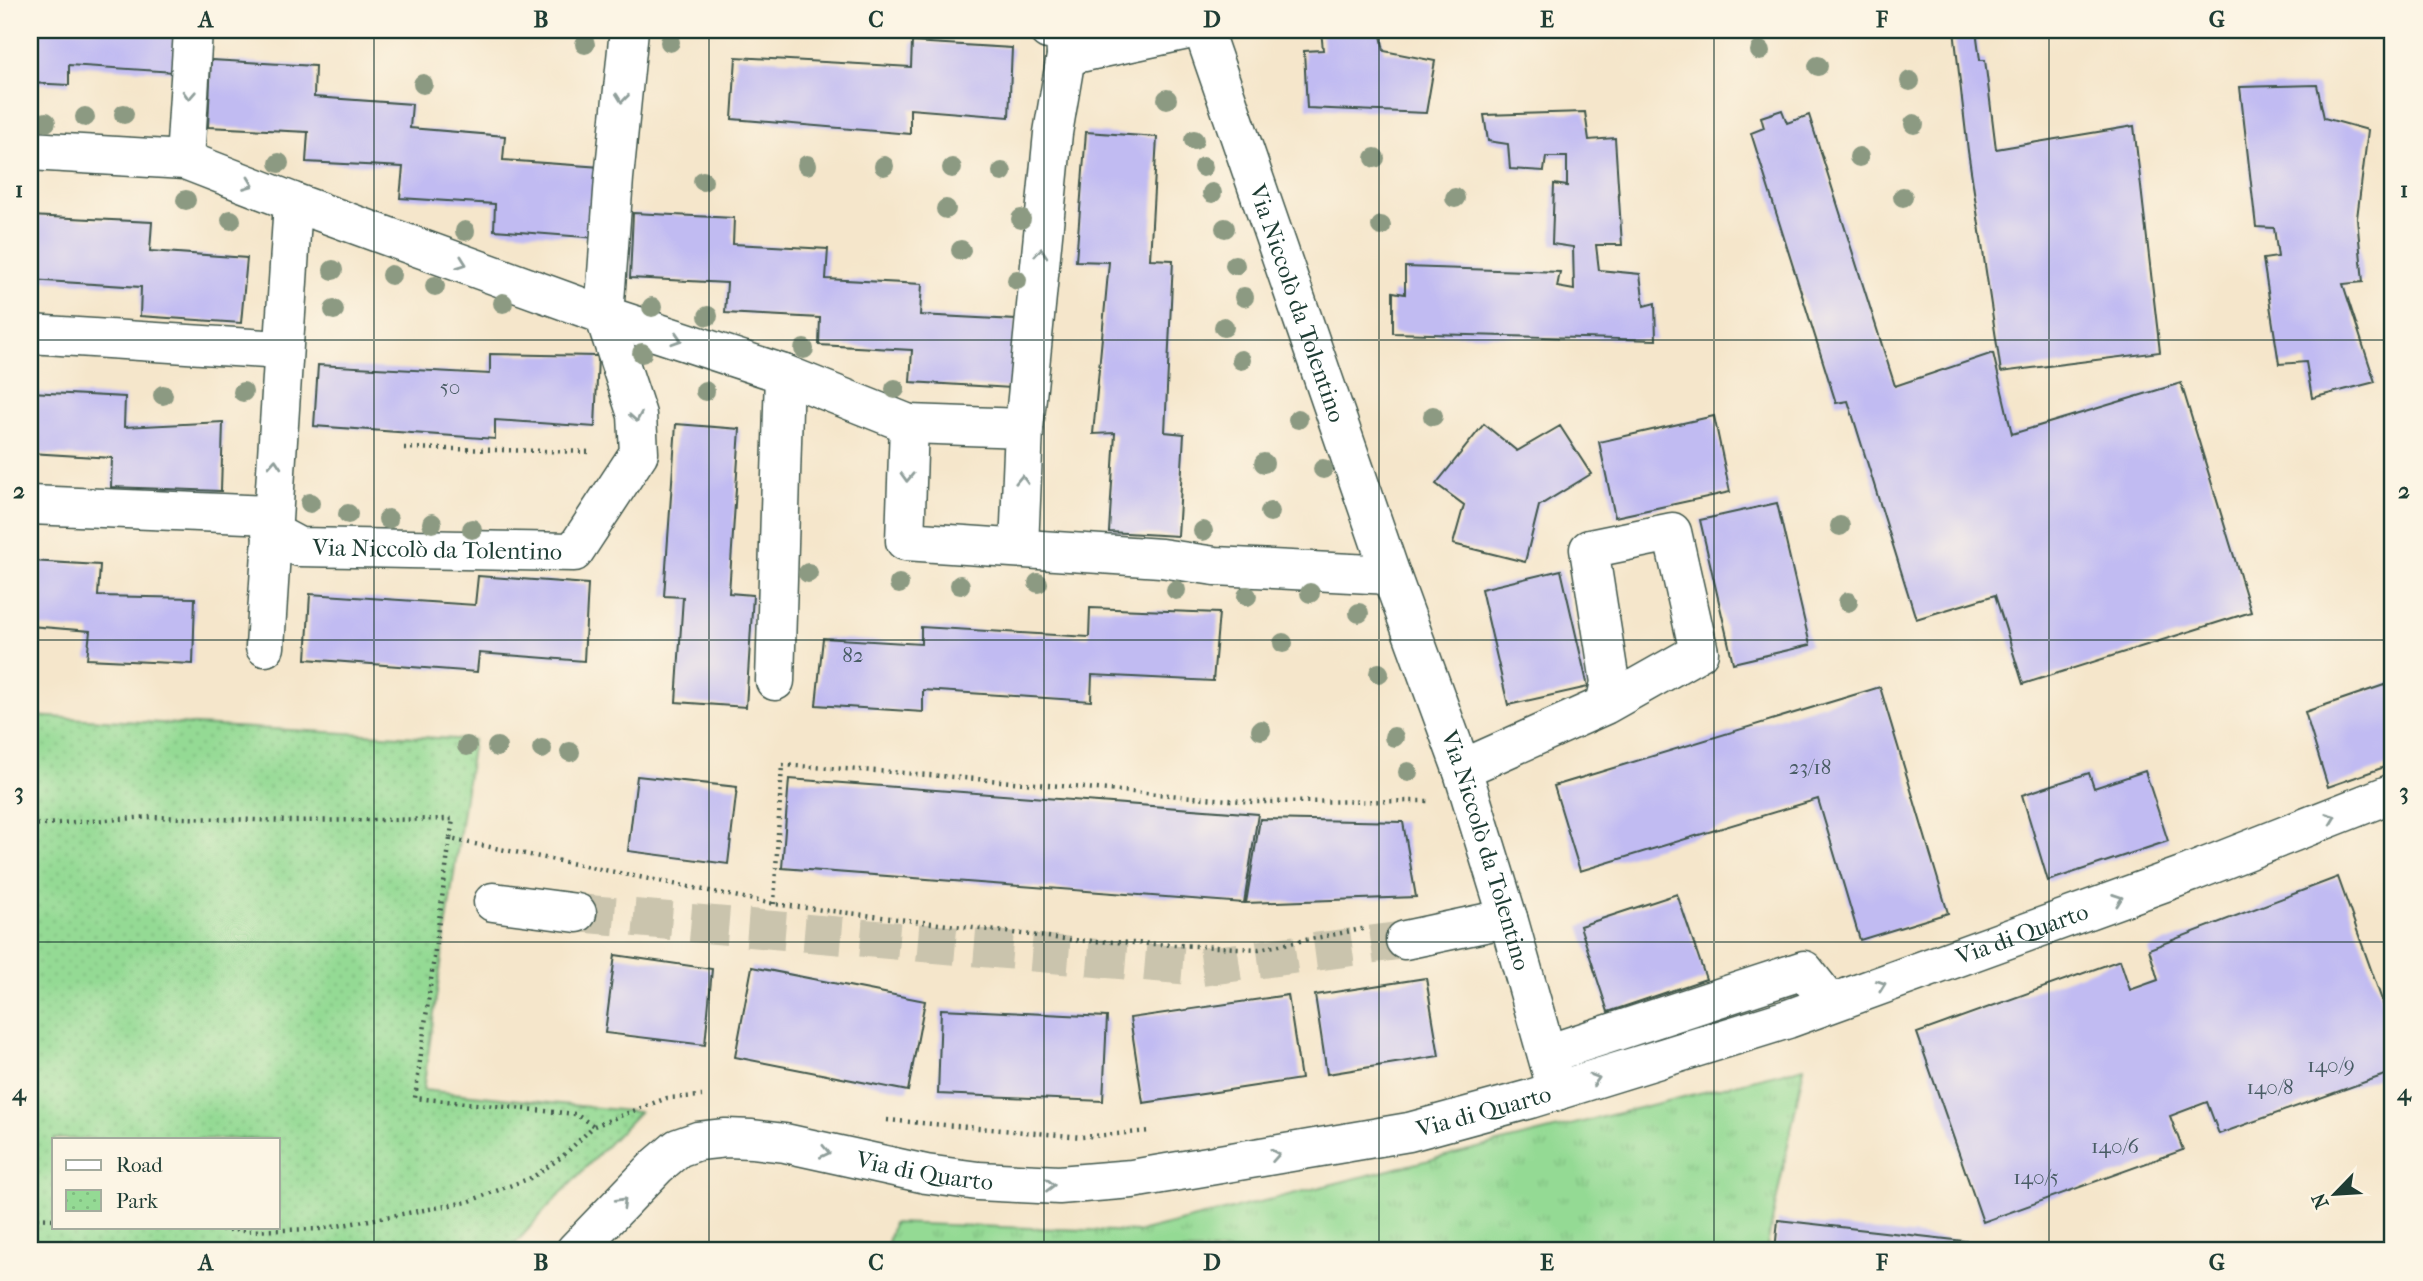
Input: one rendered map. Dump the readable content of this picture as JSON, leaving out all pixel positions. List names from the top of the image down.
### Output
{
  "streets": {
    "street": ["Via Niccolò da Tolentino", "Via di Quarto"]
  },
  "crossings": [
    ["Via Niccolò da Tolentino", "Via di Quarto"]
  ],
  "house_numbers": [
    "50",
    "82",
    "23/18",
    "140/9",
    "140/8",
    "140/6",
    "140/5"
  ],
  "legend": ["Road", "Park"],
  "north": "bottom left",
  "grid": {
    "columns": [
      "A",
      "B",
      "C",
      "D",
      "E",
      "F",
      "G"
    ],
    "rows": [
      "1",
      "2",
      "3",
      "4"
    ]
  }
}
